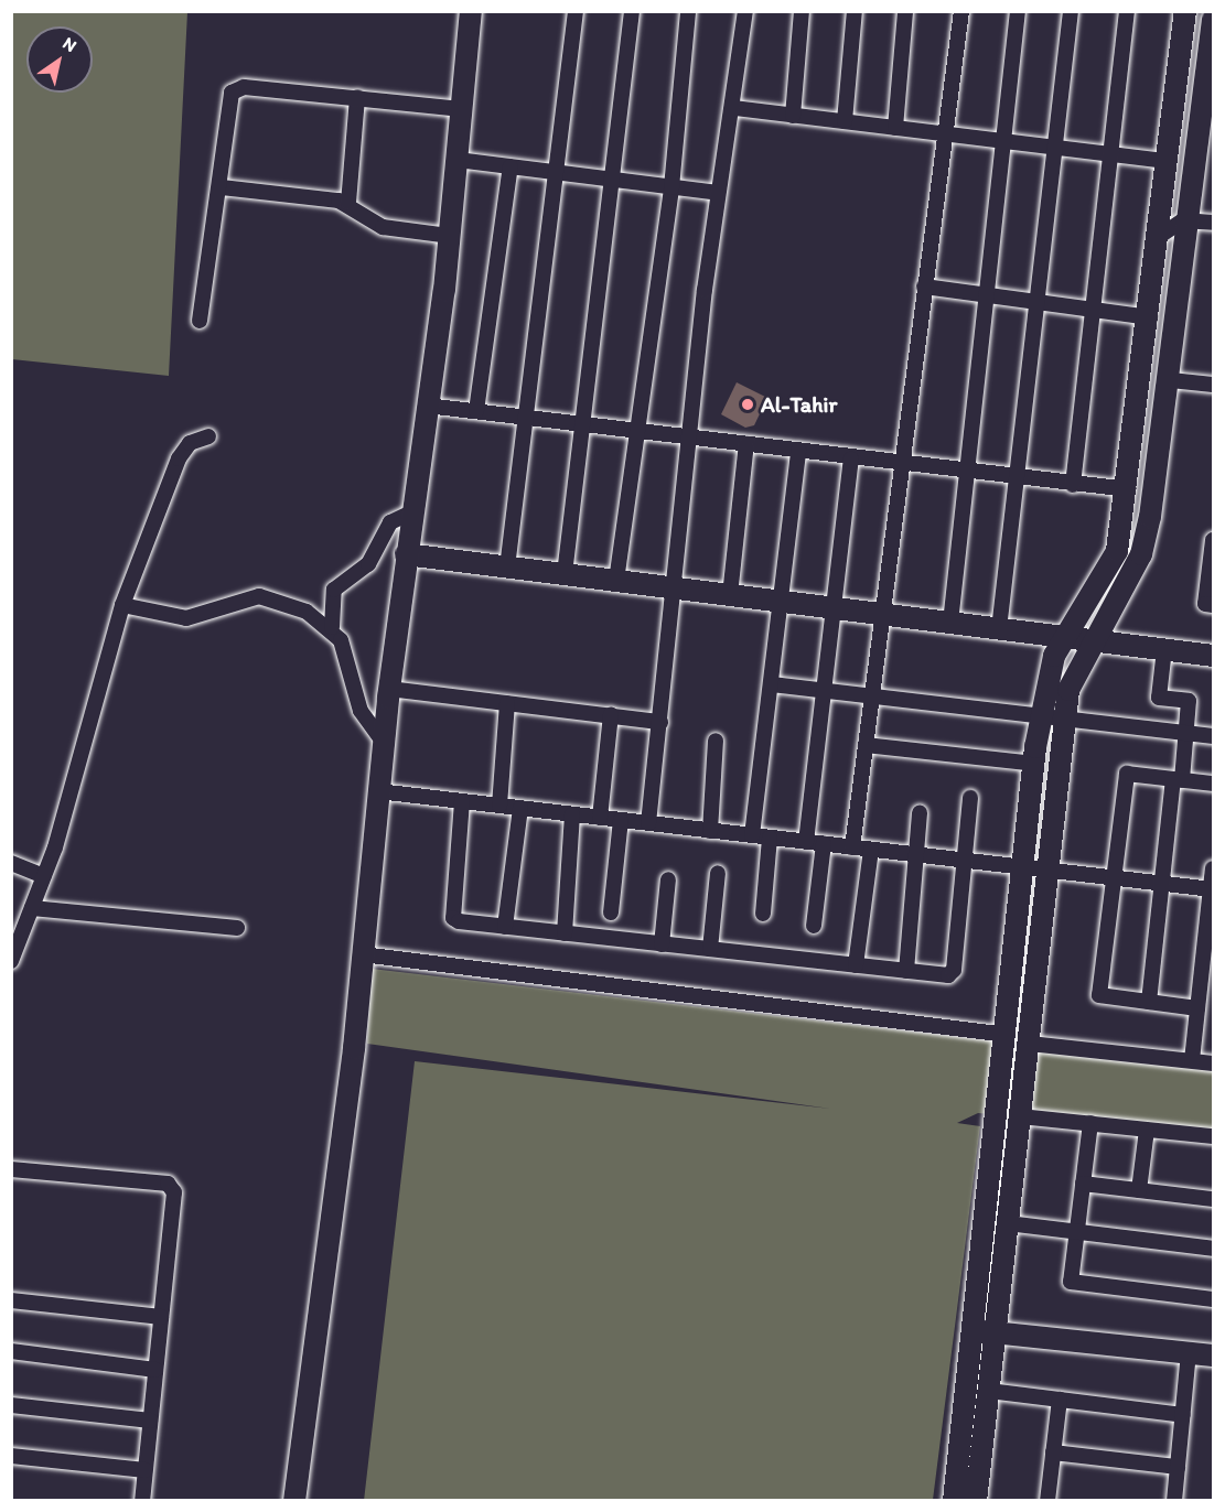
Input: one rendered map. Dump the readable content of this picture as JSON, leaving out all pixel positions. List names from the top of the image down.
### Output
{
  "places": ["Al-Tahir"],
  "north": "top right"
}
